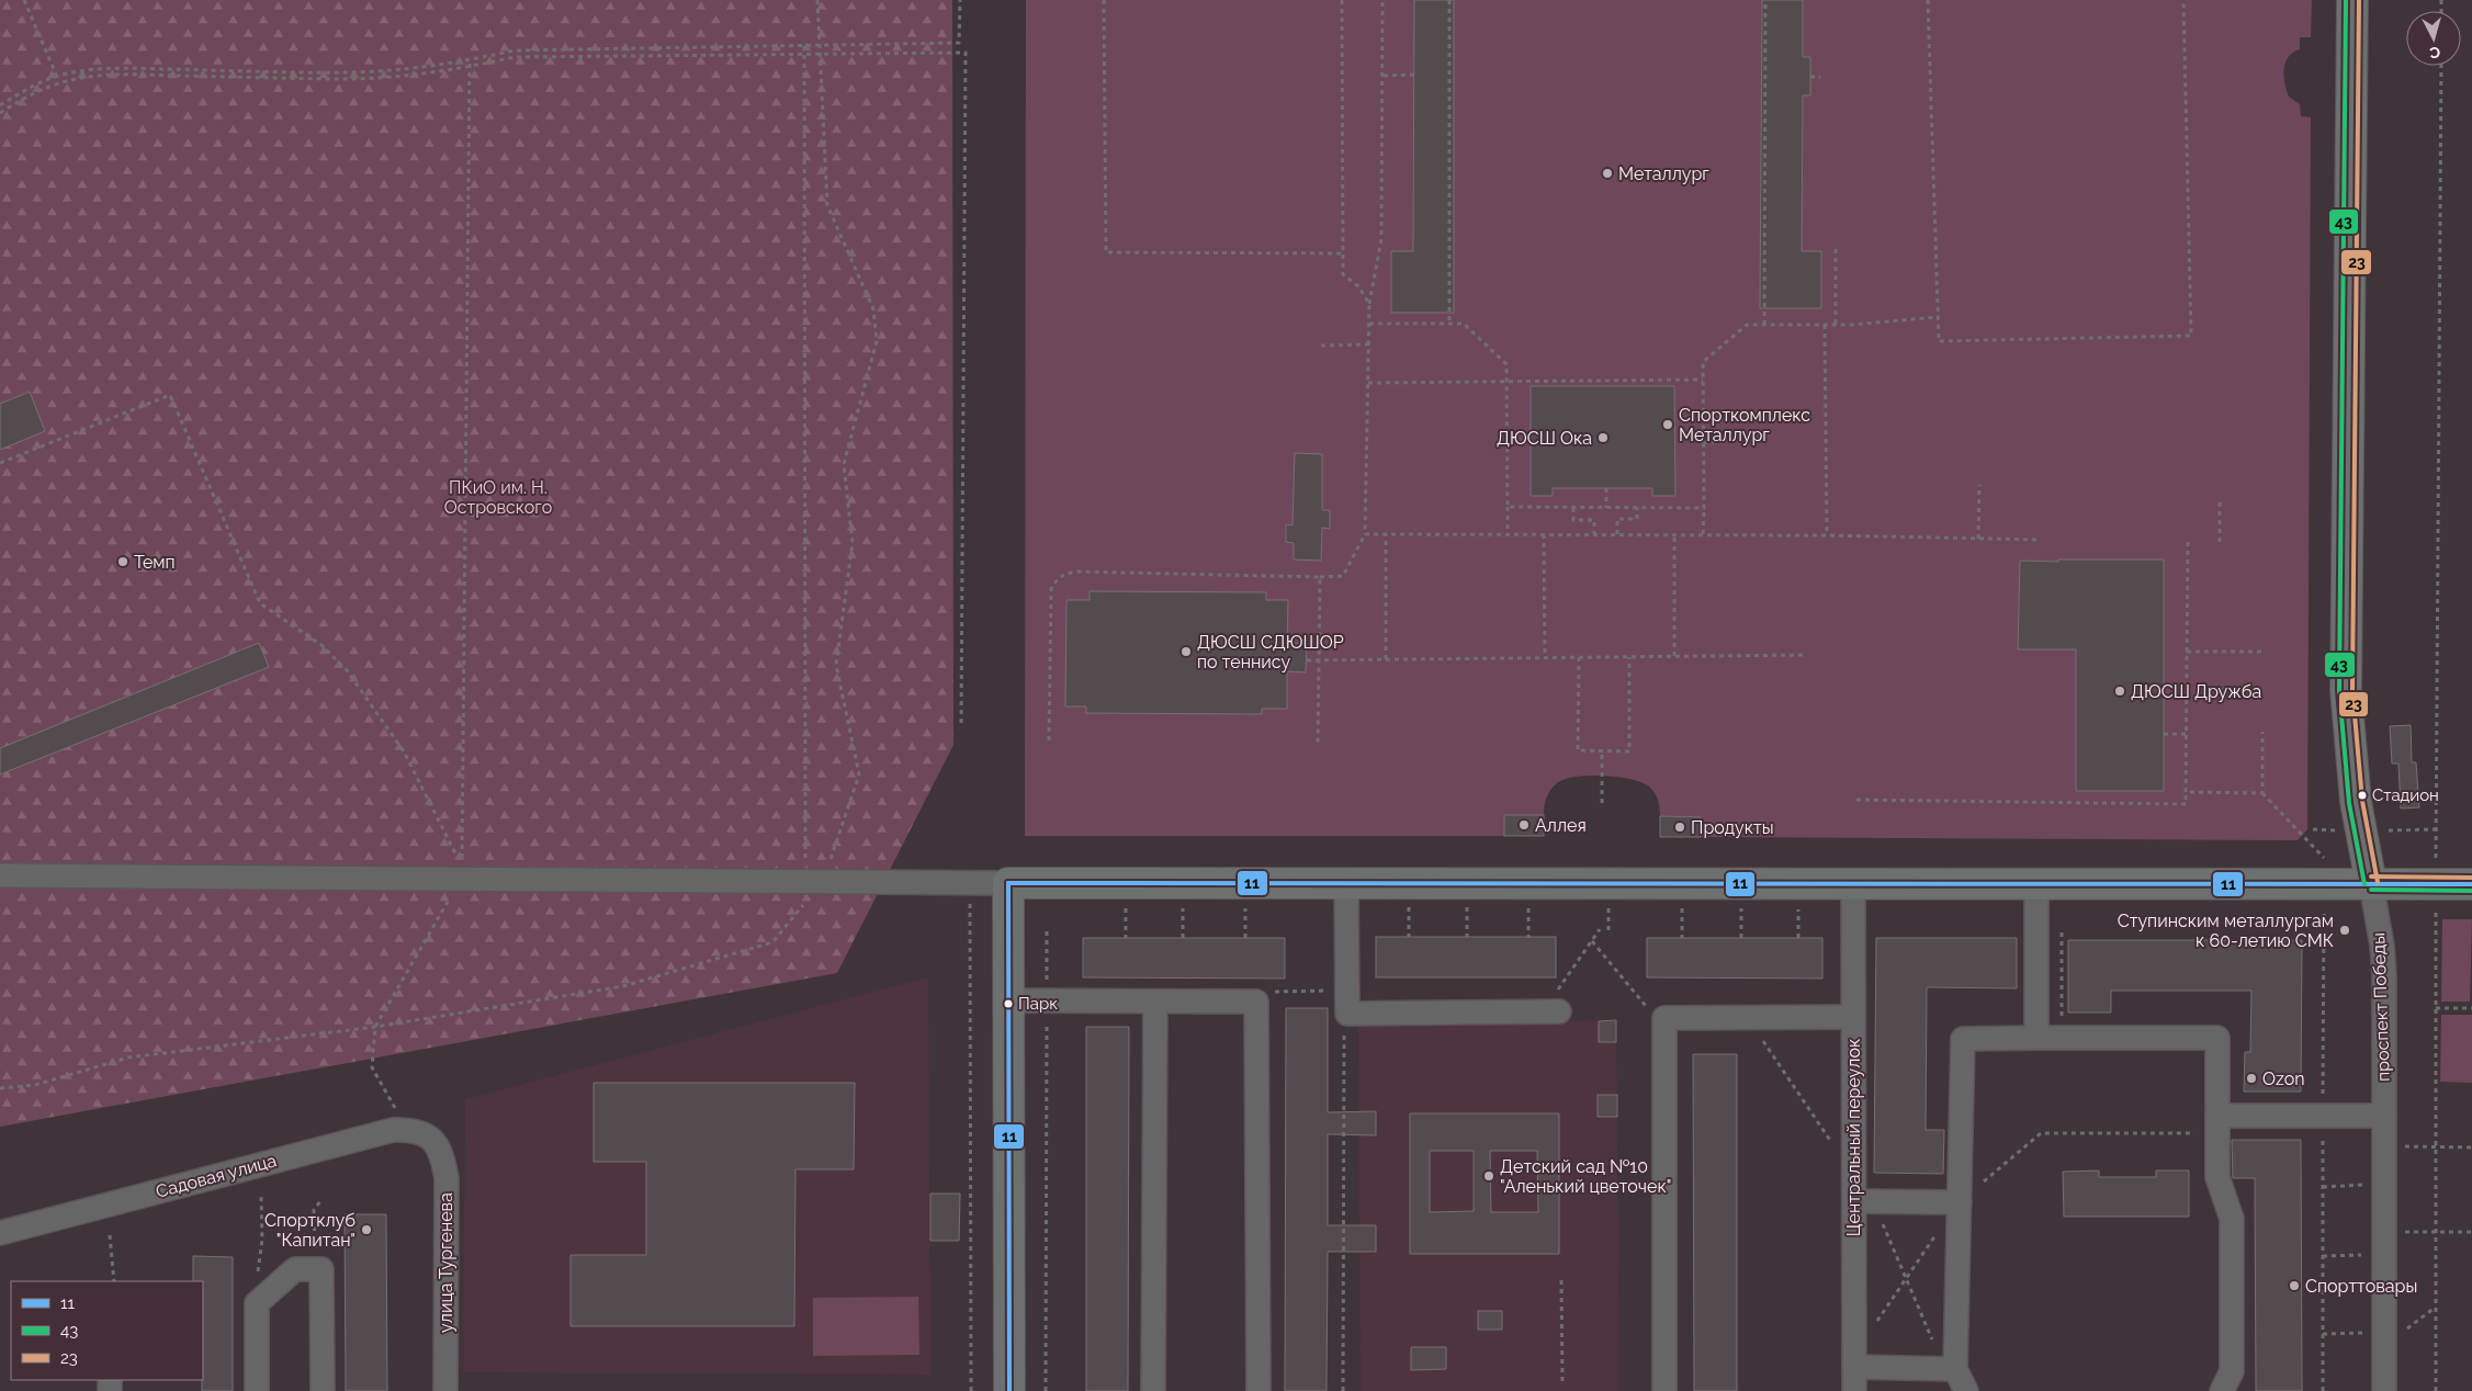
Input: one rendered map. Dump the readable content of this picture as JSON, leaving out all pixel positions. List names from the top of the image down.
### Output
{
  "streets": {
    "main road": ["проспект Победы"],
    "street": ["Центральный переулок", "Садовая улица", "улица Тургенева"]
  },
  "crossings": [
    ["Садовая улица", "улица Тургенева"]
  ],
  "parks": ["ПКиО им. Н. Островского"],
  "places": [
    "Металлург",
    "Спорткомплекс Металлург",
    "ДЮСШ Ока",
    "Темп",
    "ДЮСШ СДЮШОР по теннису",
    "ДЮСШ Дружба",
    "Стадион",
    "Аллея",
    "Продукты",
    "Ступинским металлургам к 60-летию СМК",
    "Парк",
    "Ozon",
    "Детский сад №10 \"Аленький цветочек\"",
    "Спортклуб \"Капитан\"",
    "Спорттовары"
  ],
  "lines": ["transit line 43", "transit line 23", "transit line 11"],
  "legend": ["11", "43", "23"],
  "north": "bottom"
}
